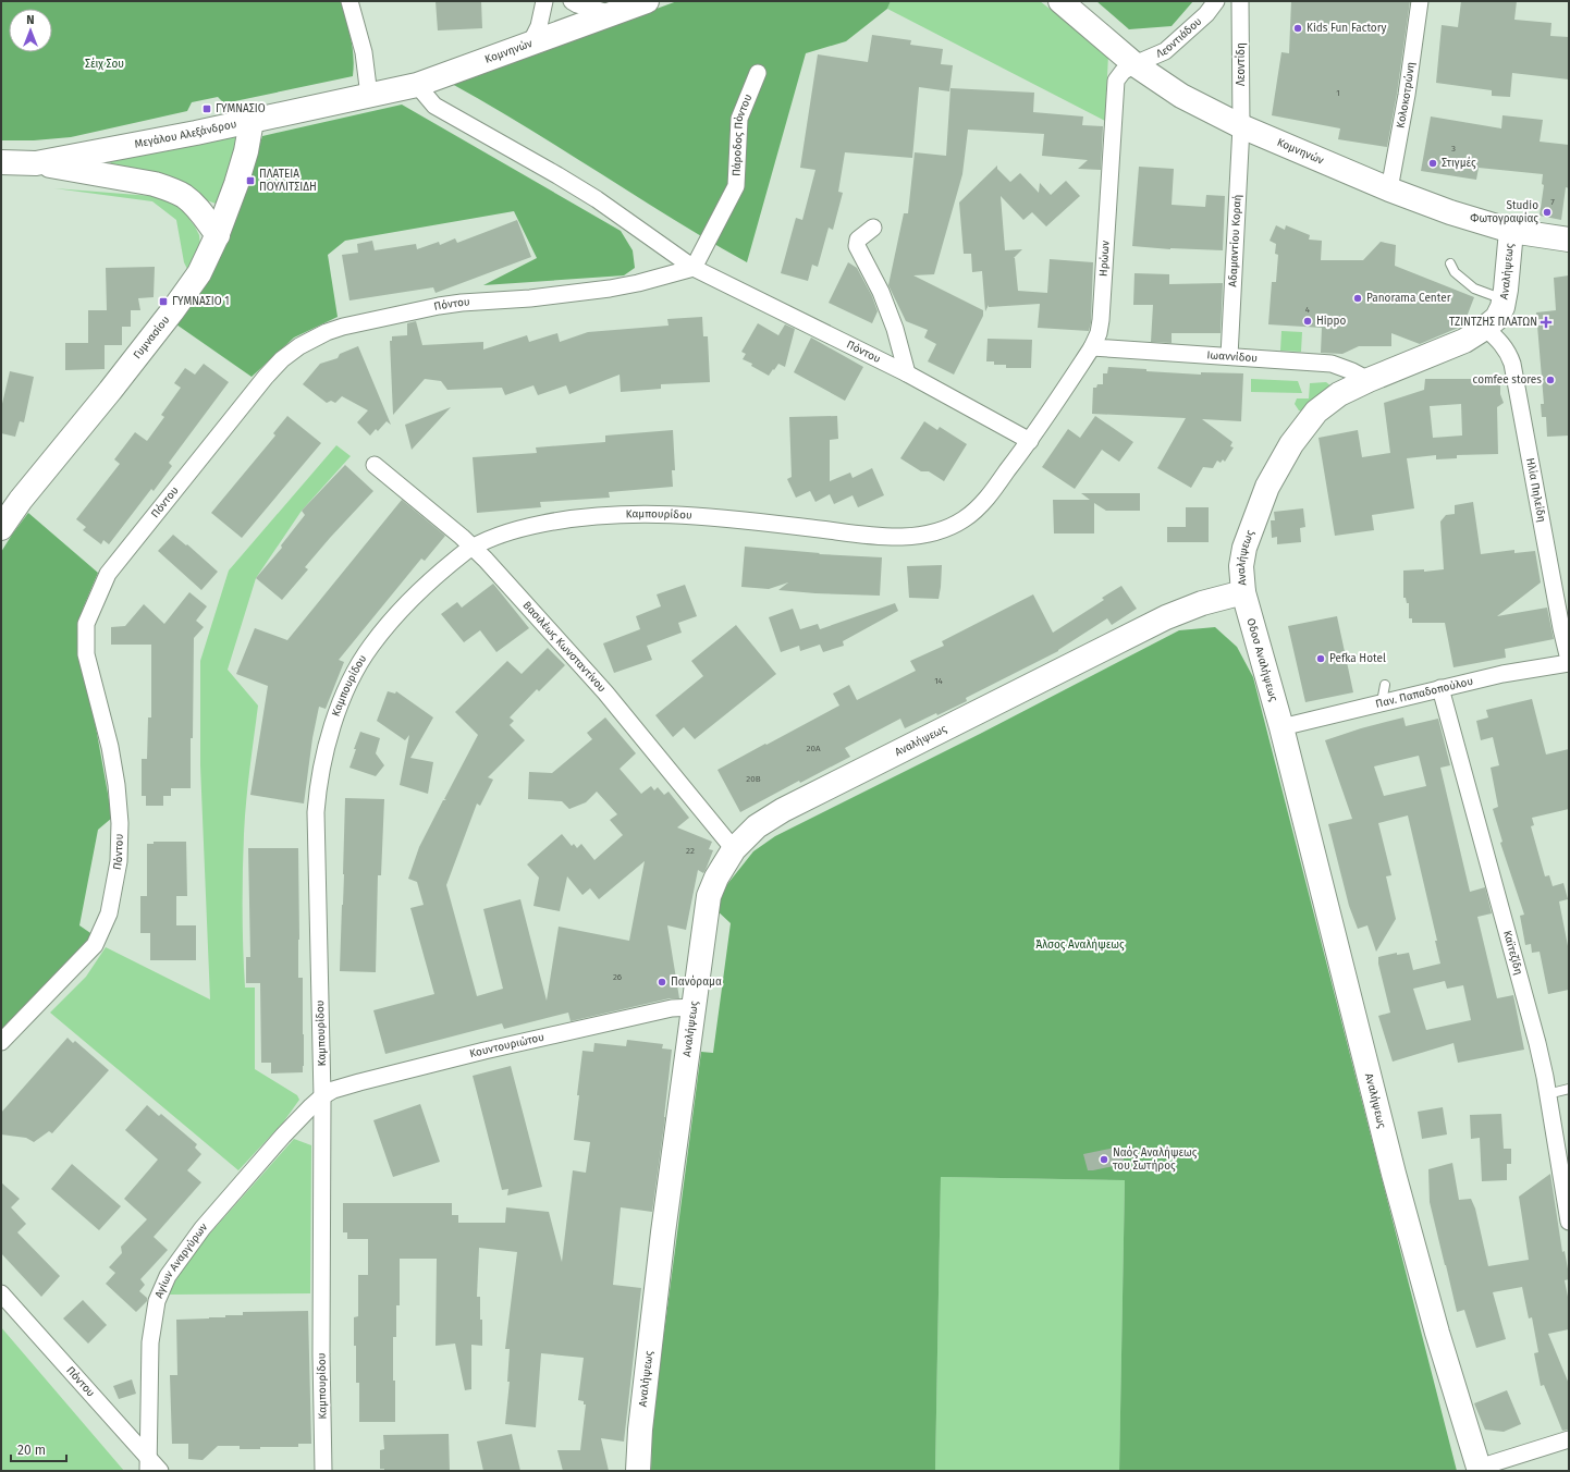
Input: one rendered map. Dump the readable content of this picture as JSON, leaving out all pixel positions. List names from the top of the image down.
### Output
{
  "streets": {
    "street": [
      "Λεοντιάδου",
      "Κομνηνών",
      "Λεοντίδη",
      "Κολοκοτρώνη",
      "Μεγάλου Αλεξάνδρου",
      "Πάροδος Πόντου",
      "Αδαμαντίου Κοραή",
      "Ηρώων",
      "Αναλήψεως",
      "Πόντου",
      "Γυμνασίου",
      "Ιωαννίδου",
      "Ηλία Πηλείδη",
      "Καμπουρίδου",
      "Βασιλέως Κωνσταντίνου",
      "Οδοσ Αναλήψεως",
      "Παν. Παπαδοπούλου",
      "Καϊτεζίδη",
      "Κουντουριώτου",
      "Αγίων Αναργύρων"
    ]
  },
  "crossings": [
    ["Λεοντιάδου", "Κομνηνών"],
    ["Λεοντιάδου", "Ηρώων"],
    ["Κομνηνών", "Λεοντίδη"],
    ["Κομνηνών", "Κολοκοτρώνη"],
    ["Κομνηνών", "Μεγάλου Αλεξάνδρου"],
    ["Κομνηνών", "Αδαμαντίου Κοραή"],
    ["Κομνηνών", "Ηρώων"],
    ["Κομνηνών", "Αναλήψεως"],
    ["Κομνηνών", "Πόντου"],
    ["Λεοντίδη", "Αδαμαντίου Κοραή"],
    ["Μεγάλου Αλεξάνδρου", "Γυμνασίου"],
    ["Πάροδος Πόντου", "Πόντου"],
    ["Αδαμαντίου Κοραή", "Ιωαννίδου"],
    ["Ηρώων", "Πόντου"],
    ["Ηρώων", "Ιωαννίδου"],
    ["Ηρώων", "Καμπουρίδου"],
    ["Αναλήψεως", "Ιωαννίδου"],
    ["Αναλήψεως", "Ηλία Πηλείδη"],
    ["Αναλήψεως", "Βασιλέως Κωνσταντίνου"],
    ["Αναλήψεως", "Οδοσ Αναλήψεως"],
    ["Αναλήψεως", "Παν. Παπαδοπούλου"],
    ["Αναλήψεως", "Κουντουριώτου"],
    ["Πόντου", "Καμπουρίδου"],
    ["Πόντου", "Αγίων Αναργύρων"],
    ["Ηλία Πηλείδη", "Παν. Παπαδοπούλου"],
    ["Καμπουρίδου", "Βασιλέως Κωνσταντίνου"],
    ["Καμπουρίδου", "Κουντουριώτου"],
    ["Καμπουρίδου", "Αγίων Αναργύρων"],
    ["Οδοσ Αναλήψεως", "Παν. Παπαδοπούλου"],
    ["Παν. Παπαδοπούλου", "Καϊτεζίδη"],
    ["Κουντουριώτου", "Αγίων Αναργύρων"]
  ],
  "parks": ["Σέιχ Σου", "Άλσος Αναλήψεως"],
  "places": {
    "other": [
      "Kids Fun Factory",
      "Στιγμές",
      "Studio Φωτογραφίας",
      "Panorama Center",
      "Hippo",
      "comfee stores",
      "Pefka Hotel",
      "Πανόραμα",
      "Ναός Αναλήψεως του Σωτήρος"
    ],
    "transit": ["ΓΥΜΝΑΣΙΟ", "ΠΛΑΤΕΙΑ ΠΟΥΛΙΤΣΙΔΗ", "ΓΥΜΝΑΣΙΟ 1"],
    "health": ["ΤΖΙΝΤΖΗΣ ΠΛΑΤΩΝ"]
  },
  "house_numbers": [
    "1",
    "3",
    "7",
    "4",
    "14",
    "20A",
    "20B",
    "22",
    "26"
  ],
  "scale_bar": "20 m",
  "north": "top"
}
